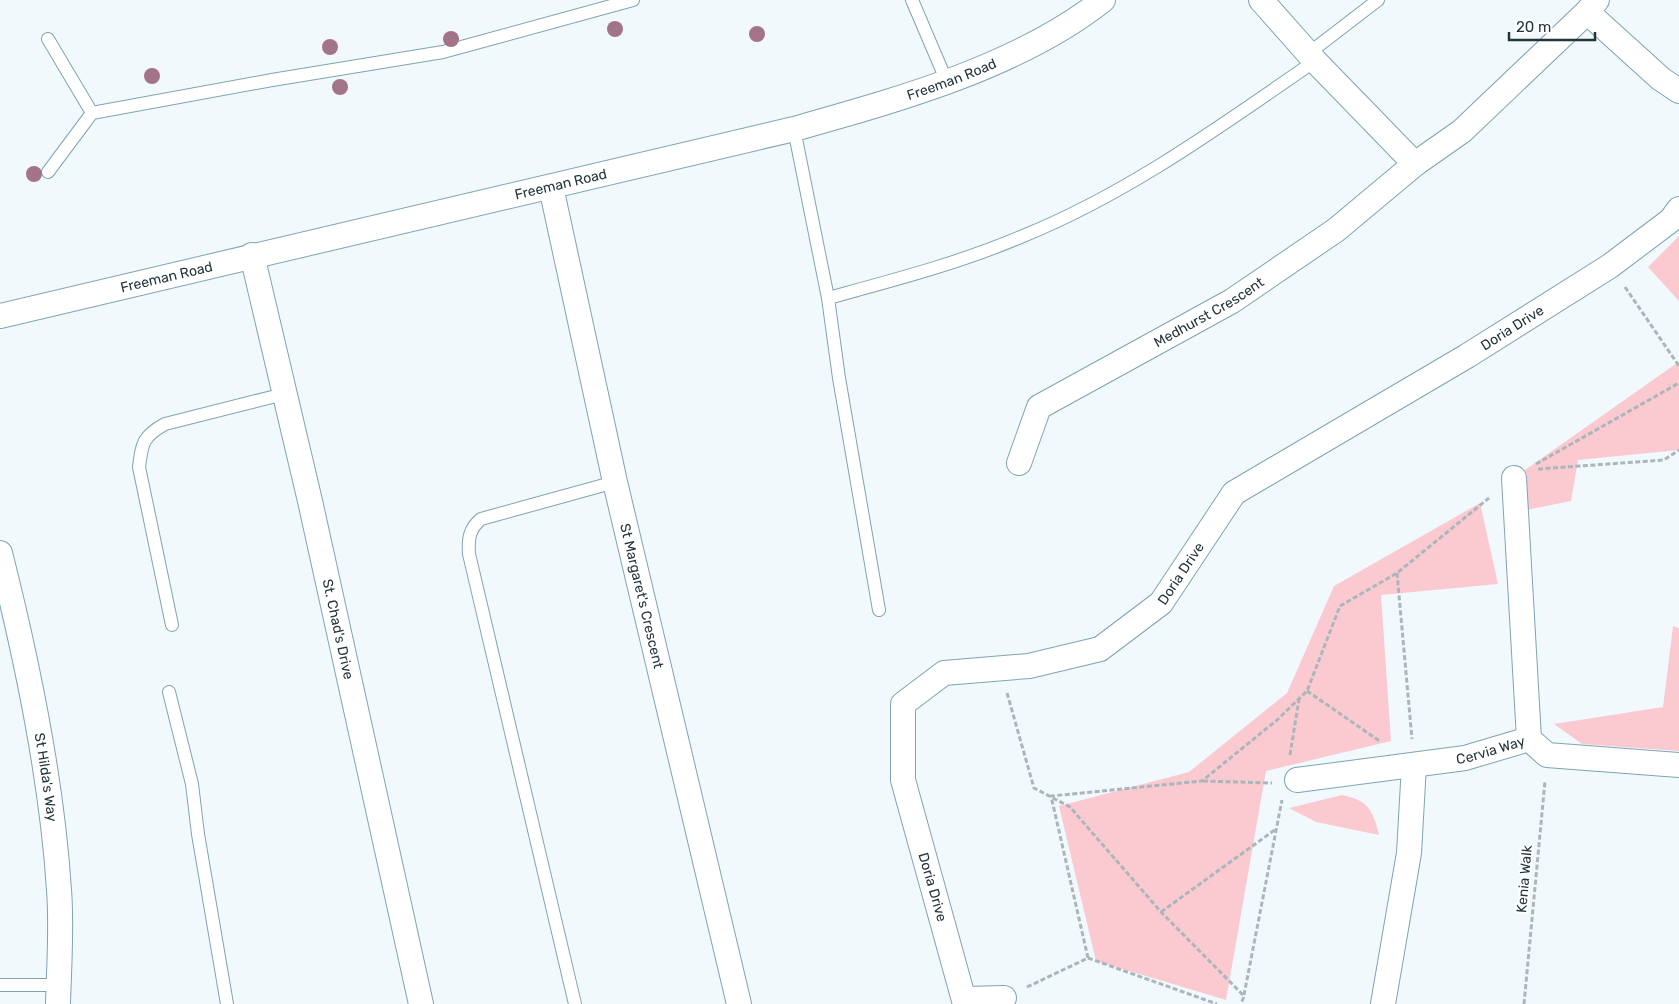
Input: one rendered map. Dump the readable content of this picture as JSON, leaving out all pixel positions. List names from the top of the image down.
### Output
{
  "streets": {
    "street": [
      "Freeman Road",
      "Medhurst Crescent",
      "Doria Drive",
      "St Margaret's Crescent",
      "St. Chad's Drive",
      "Cervia Way",
      "St Hilda's Way"
    ],
    "path": ["Kenia Walk"]
  },
  "crossings": [
    ["Freeman Road", "St Margaret's Crescent"],
    ["Freeman Road", "St. Chad's Drive"],
    ["Cervia Way", "Kenia Walk"]
  ],
  "scale_bar": "20 m"
}
